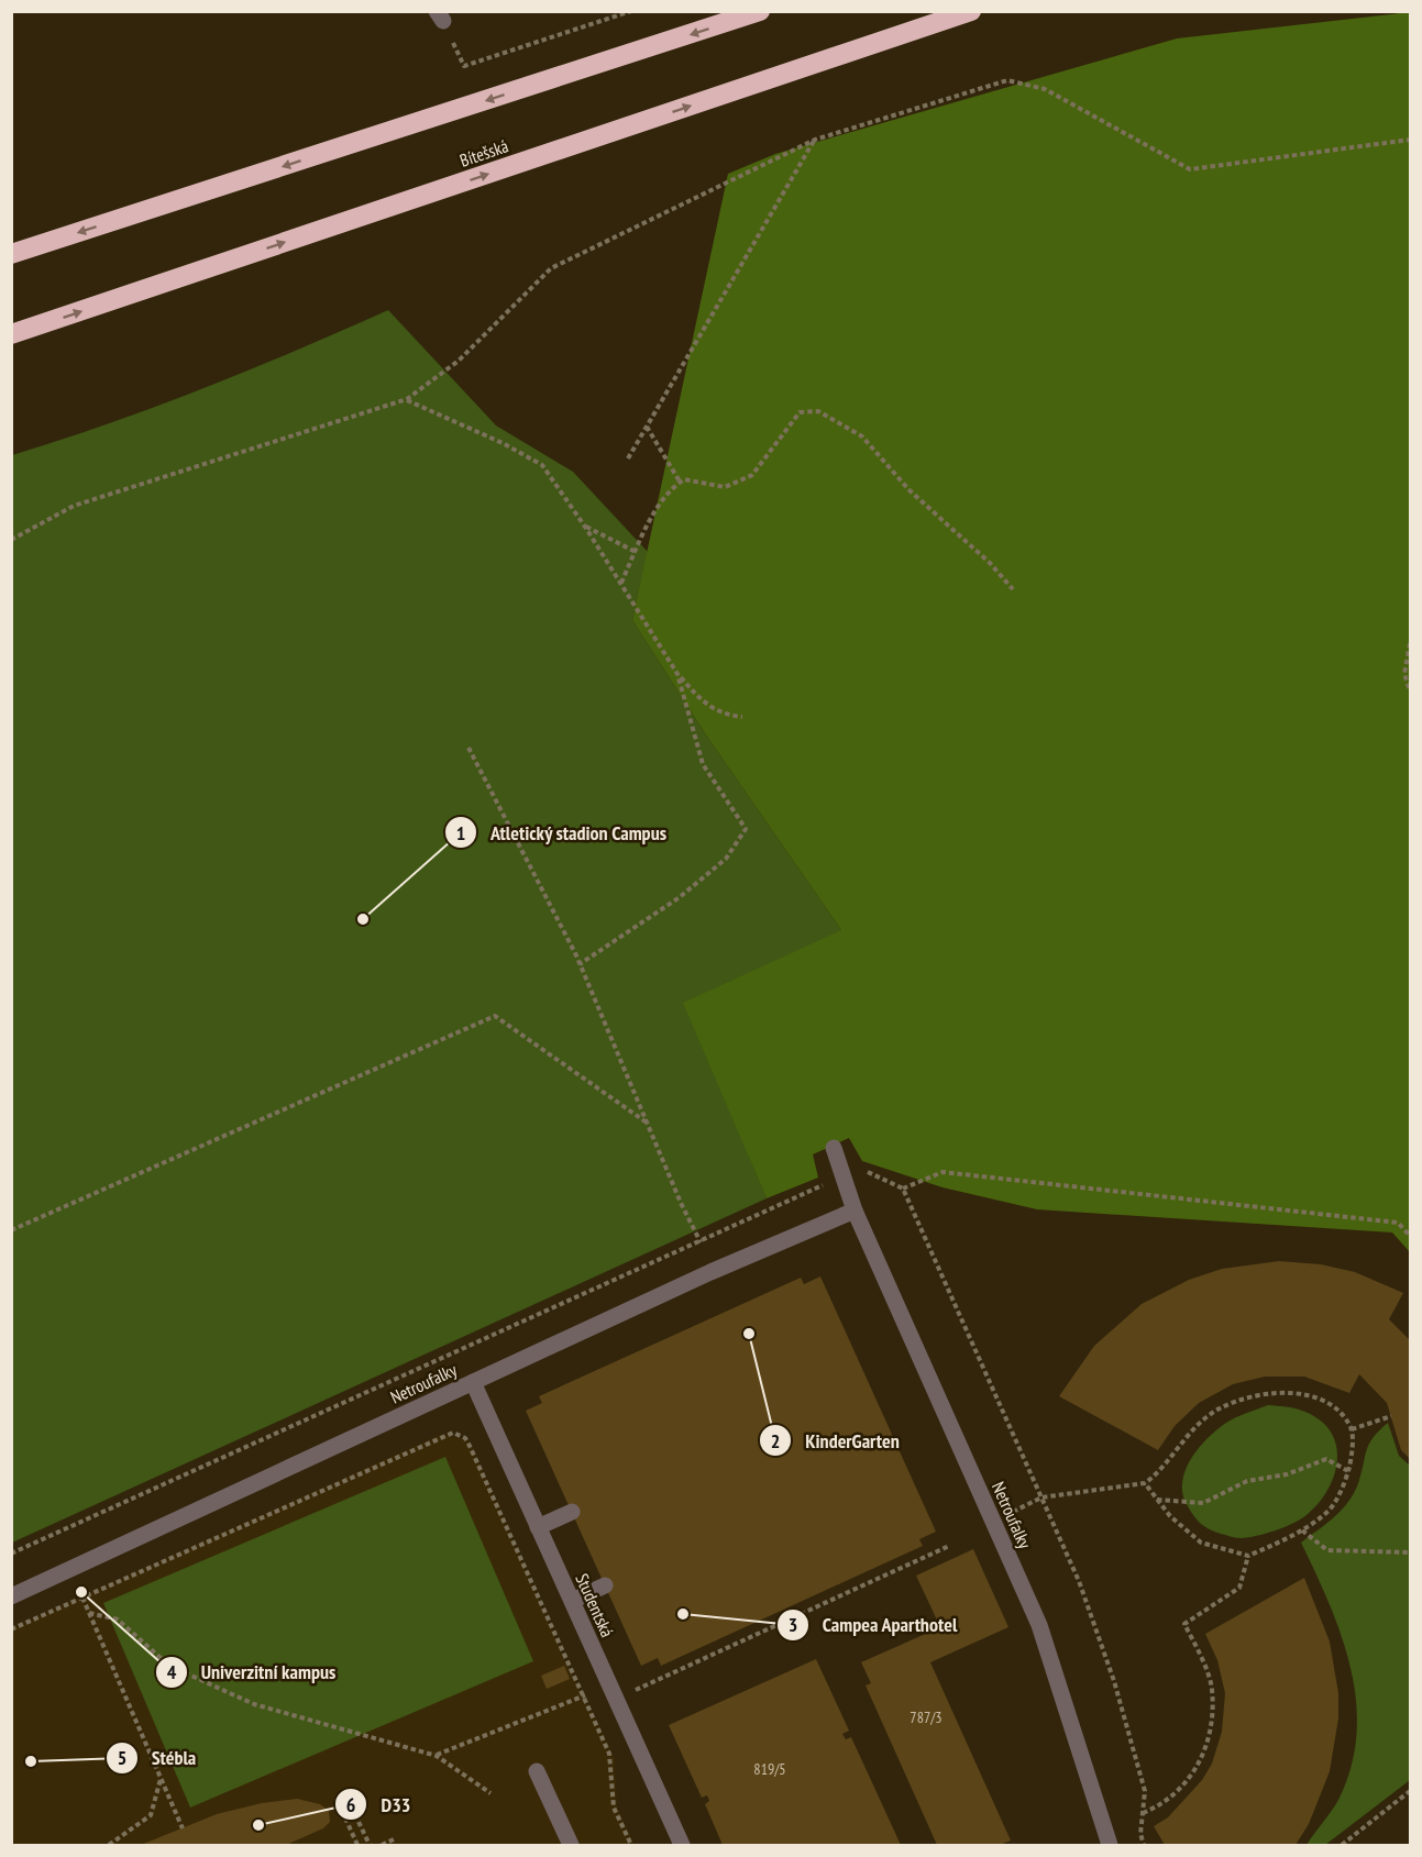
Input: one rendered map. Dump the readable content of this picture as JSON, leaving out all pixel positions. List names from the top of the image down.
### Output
{
  "streets": {
    "highway": ["Bítešská"],
    "street": ["Netroufalky", "Studentská"]
  },
  "crossings": [
    ["Netroufalky", "Studentská"]
  ],
  "places": [
    "Atletický stadion Campus",
    "KinderGarten",
    "Univerzitní kampus",
    "Campea Aparthotel",
    "Stébla",
    "D33"
  ],
  "house_numbers": ["787/3", "819/5"]
}
